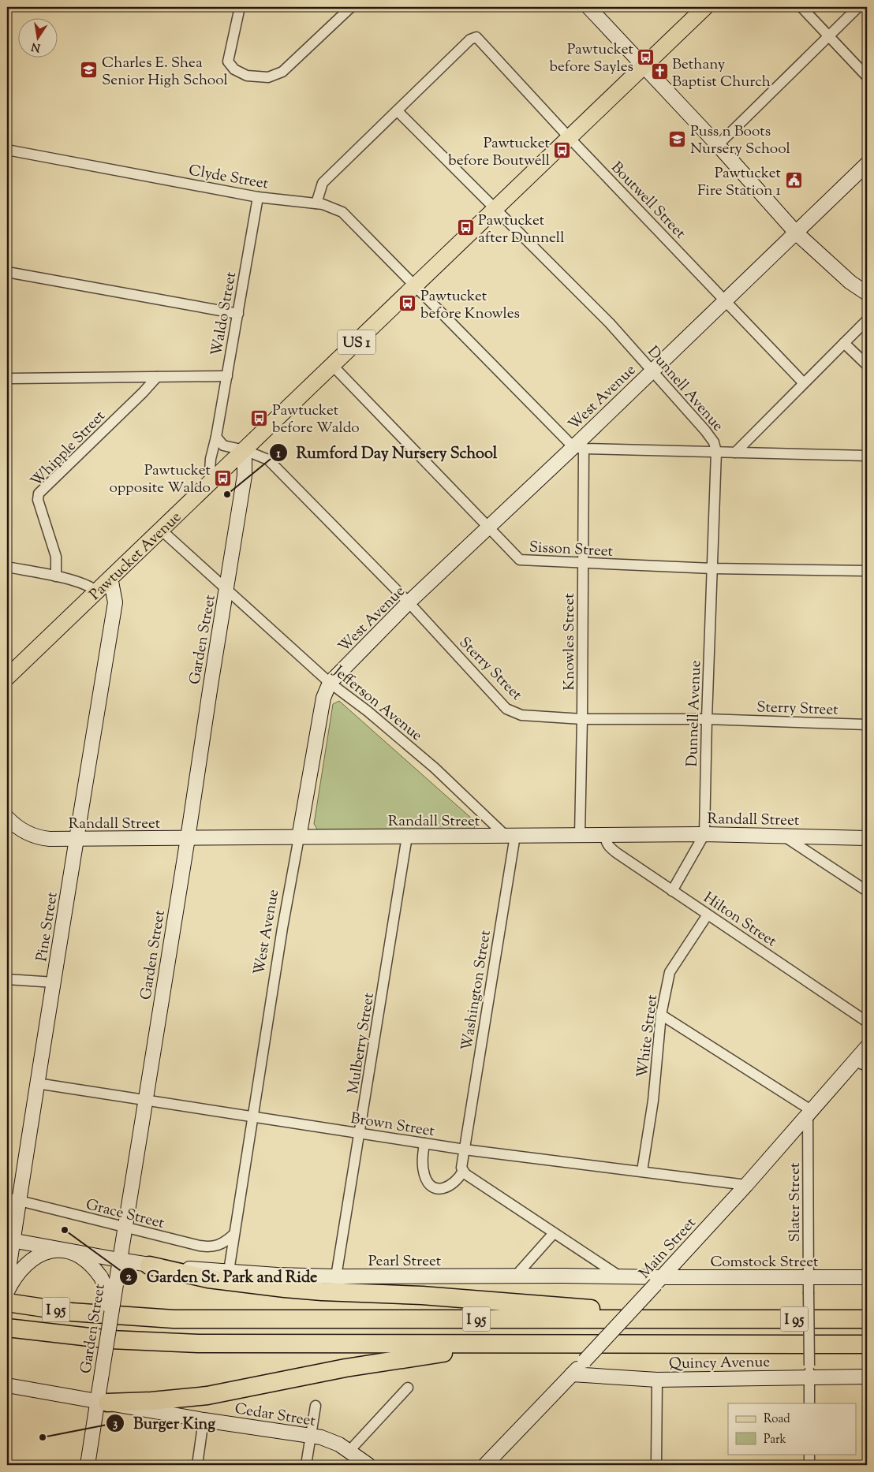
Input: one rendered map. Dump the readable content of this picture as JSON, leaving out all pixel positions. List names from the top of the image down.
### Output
{
  "streets": {
    "highway": ["I 95"],
    "main road": [
      "US 1",
      "West Avenue",
      "Pawtucket Avenue",
      "Garden Street",
      "Randall Street",
      "Pine Street",
      "Main Street",
      "Pearl Street",
      "Comstock Street",
      "Quincy Avenue",
      "Cedar Street"
    ],
    "street": [
      "Clyde Street",
      "Boutwell Street",
      "Waldo Street",
      "Dunnell Avenue",
      "Whipple Street",
      "Sisson Street",
      "Knowles Street",
      "Sterry Street",
      "Jefferson Avenue",
      "Hilton Street",
      "Washington Street",
      "White Street",
      "Mulberry Street",
      "Brown Street",
      "Slater Street",
      "Grace Street"
    ]
  },
  "crossings": [
    ["Clyde Street", "Waldo Street"],
    ["Clyde Street", "Pawtucket Avenue"],
    ["Boutwell Street", "Dunnell Avenue"],
    ["Boutwell Street", "West Avenue"],
    ["Boutwell Street", "Pawtucket Avenue"],
    ["Waldo Street", "Pawtucket Avenue"],
    ["Dunnell Avenue", "West Avenue"],
    ["Dunnell Avenue", "Sisson Street"],
    ["Dunnell Avenue", "Pawtucket Avenue"],
    ["Dunnell Avenue", "Sterry Street"],
    ["Dunnell Avenue", "Randall Street"],
    ["Dunnell Avenue", "Hilton Street"],
    ["West Avenue", "Sisson Street"],
    ["West Avenue", "Knowles Street"],
    ["West Avenue", "Sterry Street"],
    ["West Avenue", "Jefferson Avenue"],
    ["West Avenue", "Randall Street"],
    ["West Avenue", "Brown Street"],
    ["West Avenue", "Grace Street"],
    ["West Avenue", "Pearl Street"],
    ["Sisson Street", "Pawtucket Avenue"],
    ["Sisson Street", "Knowles Street"],
    ["Pawtucket Avenue", "Garden Street"],
    ["Pawtucket Avenue", "Sterry Street"],
    ["Pawtucket Avenue", "Jefferson Avenue"],
    ["Pawtucket Avenue", "Pine Street"],
    ["Garden Street", "Sterry Street"],
    ["Garden Street", "Jefferson Avenue"],
    ["Garden Street", "Randall Street"],
    ["Garden Street", "Brown Street"],
    ["Garden Street", "Grace Street"],
    ["Garden Street", "Pearl Street"],
    ["Garden Street", "Cedar Street"],
    ["Knowles Street", "Sterry Street"],
    ["Knowles Street", "Randall Street"],
    ["Jefferson Avenue", "Randall Street"],
    ["Jefferson Avenue", "Washington Street"],
    ["Randall Street", "Hilton Street"],
    ["Randall Street", "Pine Street"],
    ["Randall Street", "Washington Street"],
    ["Randall Street", "Mulberry Street"],
    ["Hilton Street", "White Street"],
    ["Pine Street", "Brown Street"],
    ["Pine Street", "Grace Street"],
    ["Pine Street", "Pearl Street"],
    ["Washington Street", "Brown Street"],
    ["White Street", "Brown Street"],
    ["Mulberry Street", "Brown Street"],
    ["Mulberry Street", "Pearl Street"],
    ["Brown Street", "Main Street"],
    ["Slater Street", "Main Street"],
    ["Slater Street", "Comstock Street"],
    ["Slater Street", "Quincy Avenue"],
    ["Main Street", "Pearl Street"],
    ["Main Street", "Comstock Street"],
    ["Main Street", "Quincy Avenue"],
    ["Pearl Street", "Comstock Street"]
  ],
  "places": {
    "bus stop": [
      "Pawtucket before Sayles",
      "Pawtucket before Boutwell",
      "Pawtucket after Dunnell",
      "Pawtucket before Knowles",
      "Pawtucket before Waldo",
      "Pawtucket opposite Waldo"
    ],
    "school or university": ["Charles E. Shea Senior High School", "Puss n Boots Nursery School"],
    "church": ["Bethany Baptist Church"],
    "public building": ["Pawtucket Fire Station 1"],
    "other": ["Rumford Day Nursery School", "Garden St. Park and Ride", "Burger King"]
  },
  "legend": ["Road", "Park"],
  "north": "bottom"
}
